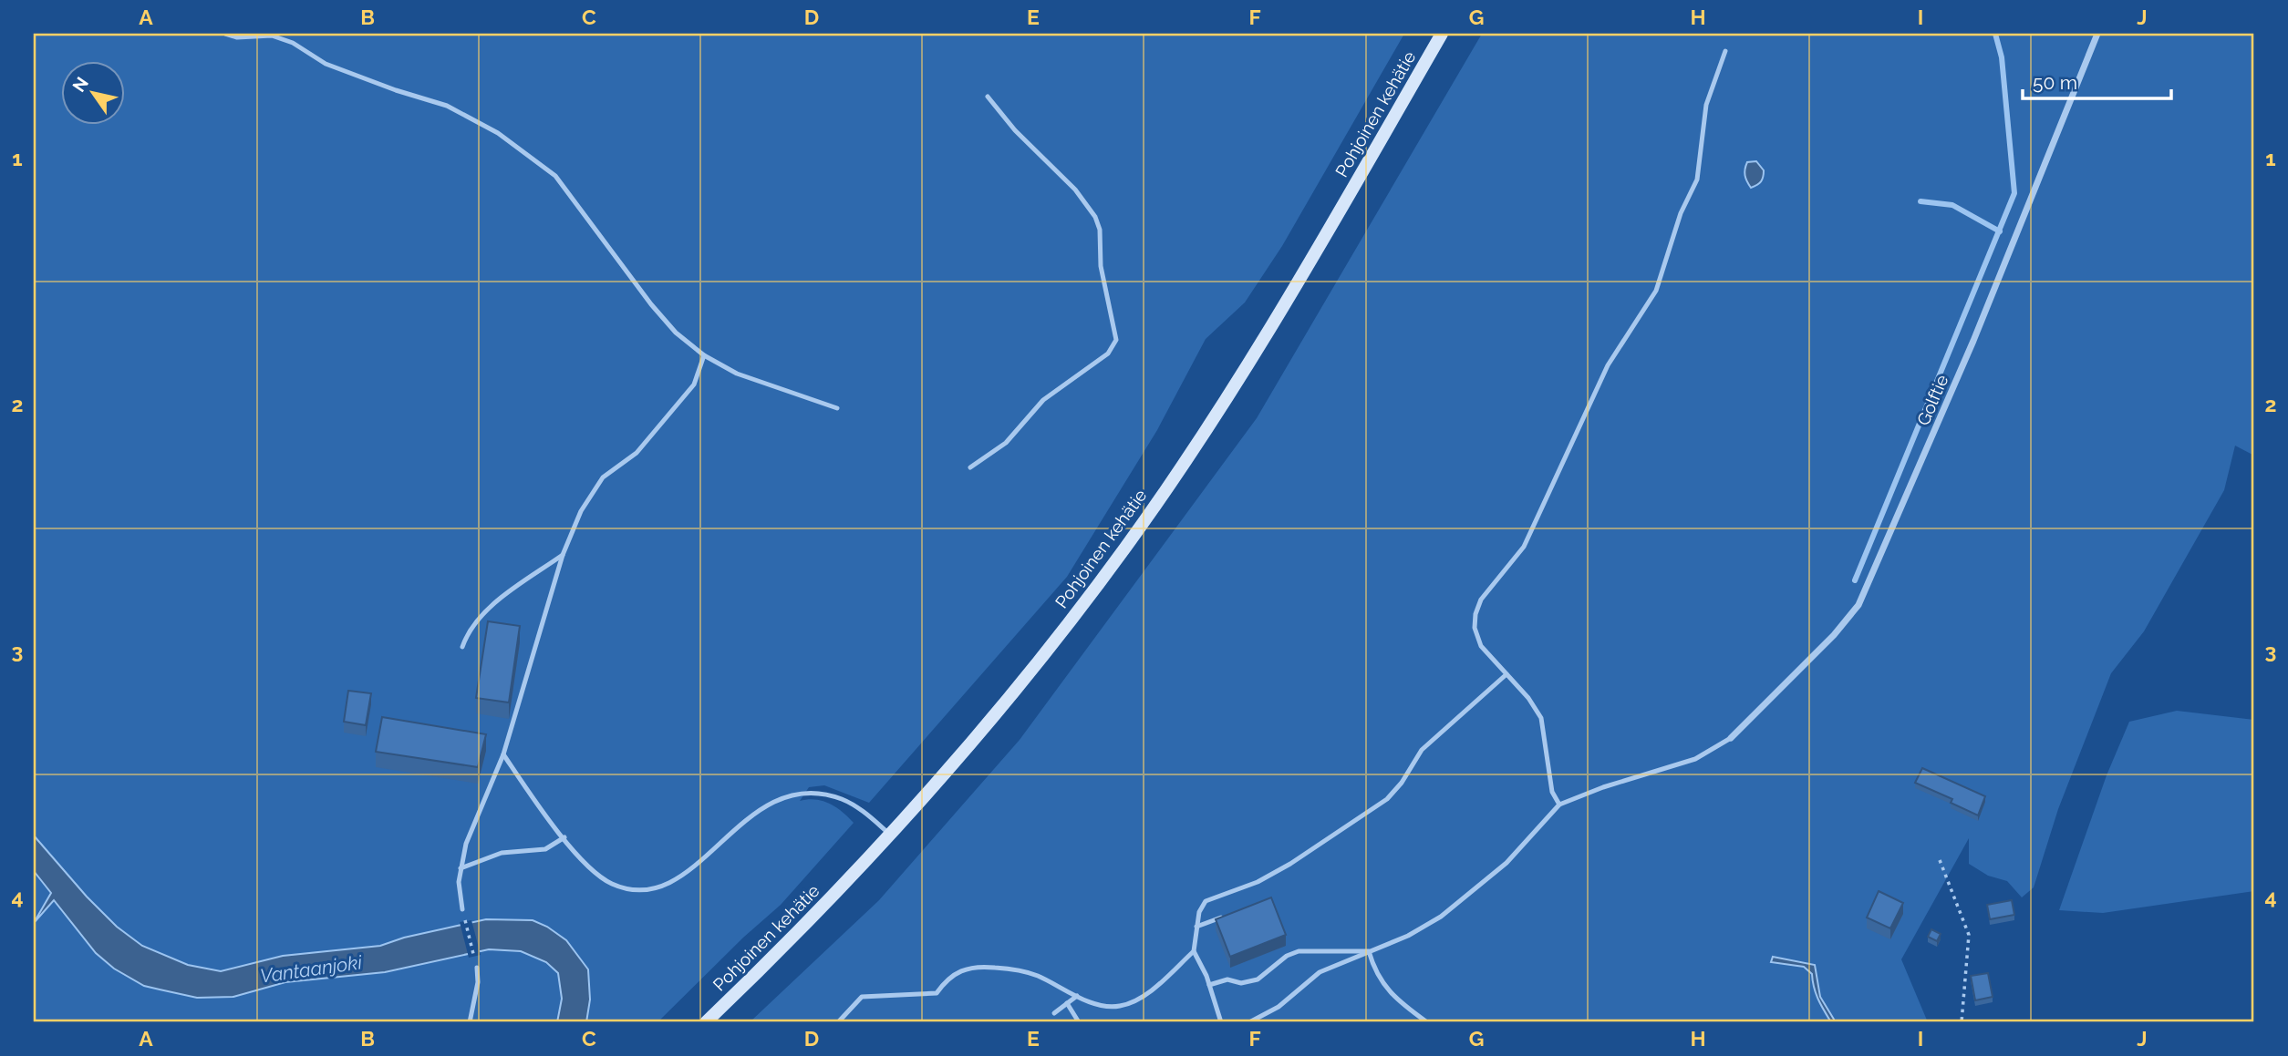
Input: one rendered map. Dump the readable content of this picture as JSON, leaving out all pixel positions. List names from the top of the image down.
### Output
{
  "streets": {
    "main road": ["Pohjoinen kehätie"],
    "street": ["Golftie"]
  },
  "water": ["Vantaanjoki"],
  "scale_bar": "50 m",
  "north": "top left",
  "grid": {
    "columns": [
      "A",
      "B",
      "C",
      "D",
      "E",
      "F",
      "G",
      "H",
      "I",
      "J"
    ],
    "rows": [
      "1",
      "2",
      "3",
      "4"
    ]
  }
}
